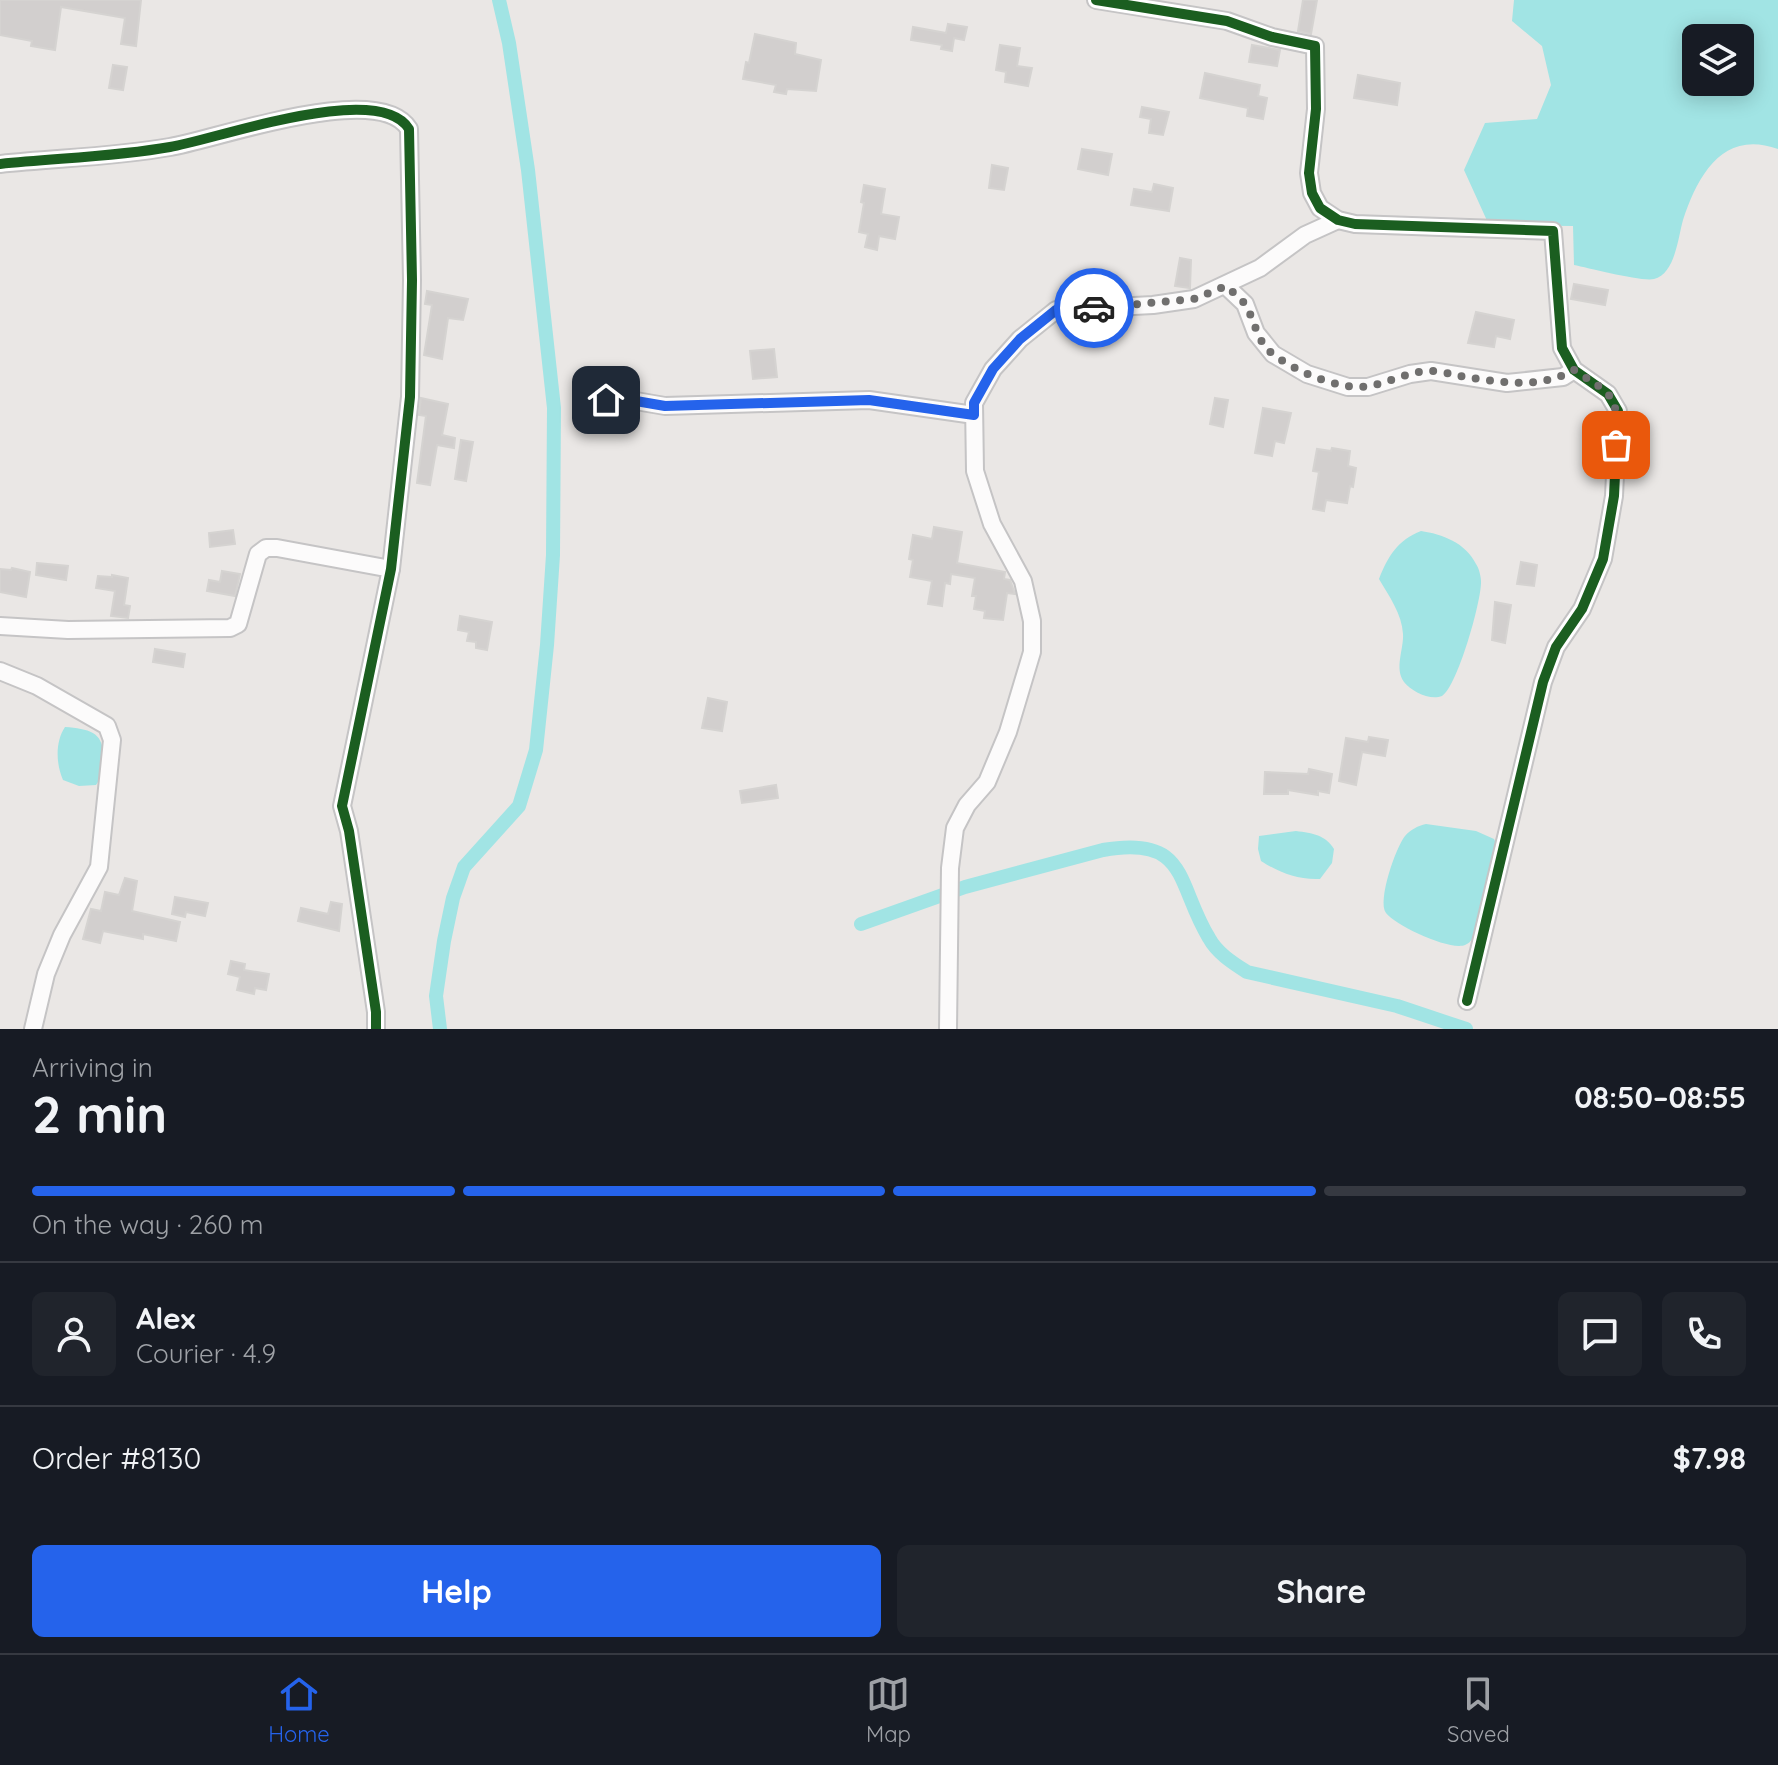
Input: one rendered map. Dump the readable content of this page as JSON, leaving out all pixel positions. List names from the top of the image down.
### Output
{
  "page": {
    "heading": ["2 min", "Arriving in", "08:50–08:55"],
    "panel": [
      "Alex",
      "Courier · 4.9",
      "Order #8130",
      "$7.98"
    ],
    "bar": "On the way · 260 m",
    "buttons": ["Help", "Share"],
    "tabs": ["Home", "Map", "Saved"]
  }
}
